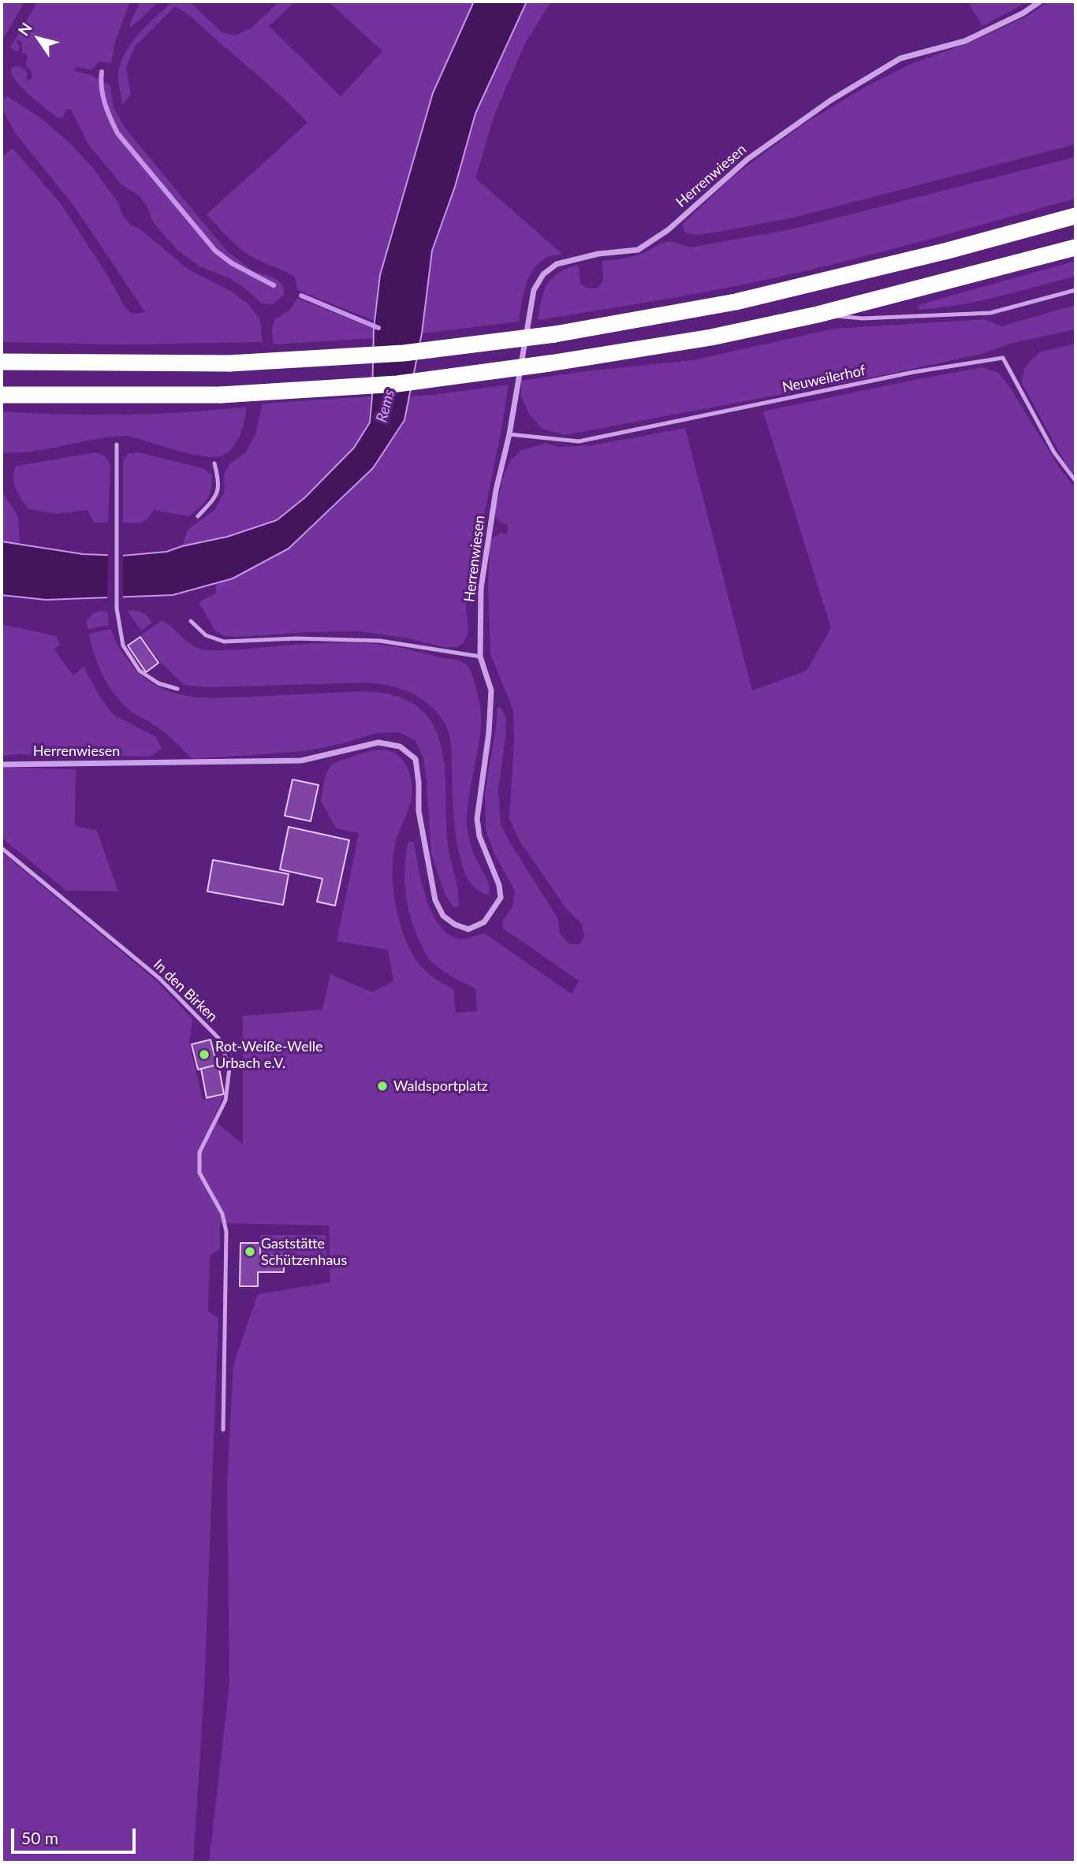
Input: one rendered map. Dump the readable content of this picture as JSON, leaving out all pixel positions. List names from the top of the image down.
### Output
{
  "streets": {
    "street": ["Herrenwiesen"],
    "lane": ["Neuweilerhof", "In den Birken"]
  },
  "crossings": [
    ["Herrenwiesen", "Neuweilerhof"]
  ],
  "water": ["Rems"],
  "places": ["Rot-Weiße-Welle Urbach e.V.", "Waldsportplatz", "Gaststätte Schützenhaus"],
  "scale_bar": "50 m",
  "north": "top left"
}
